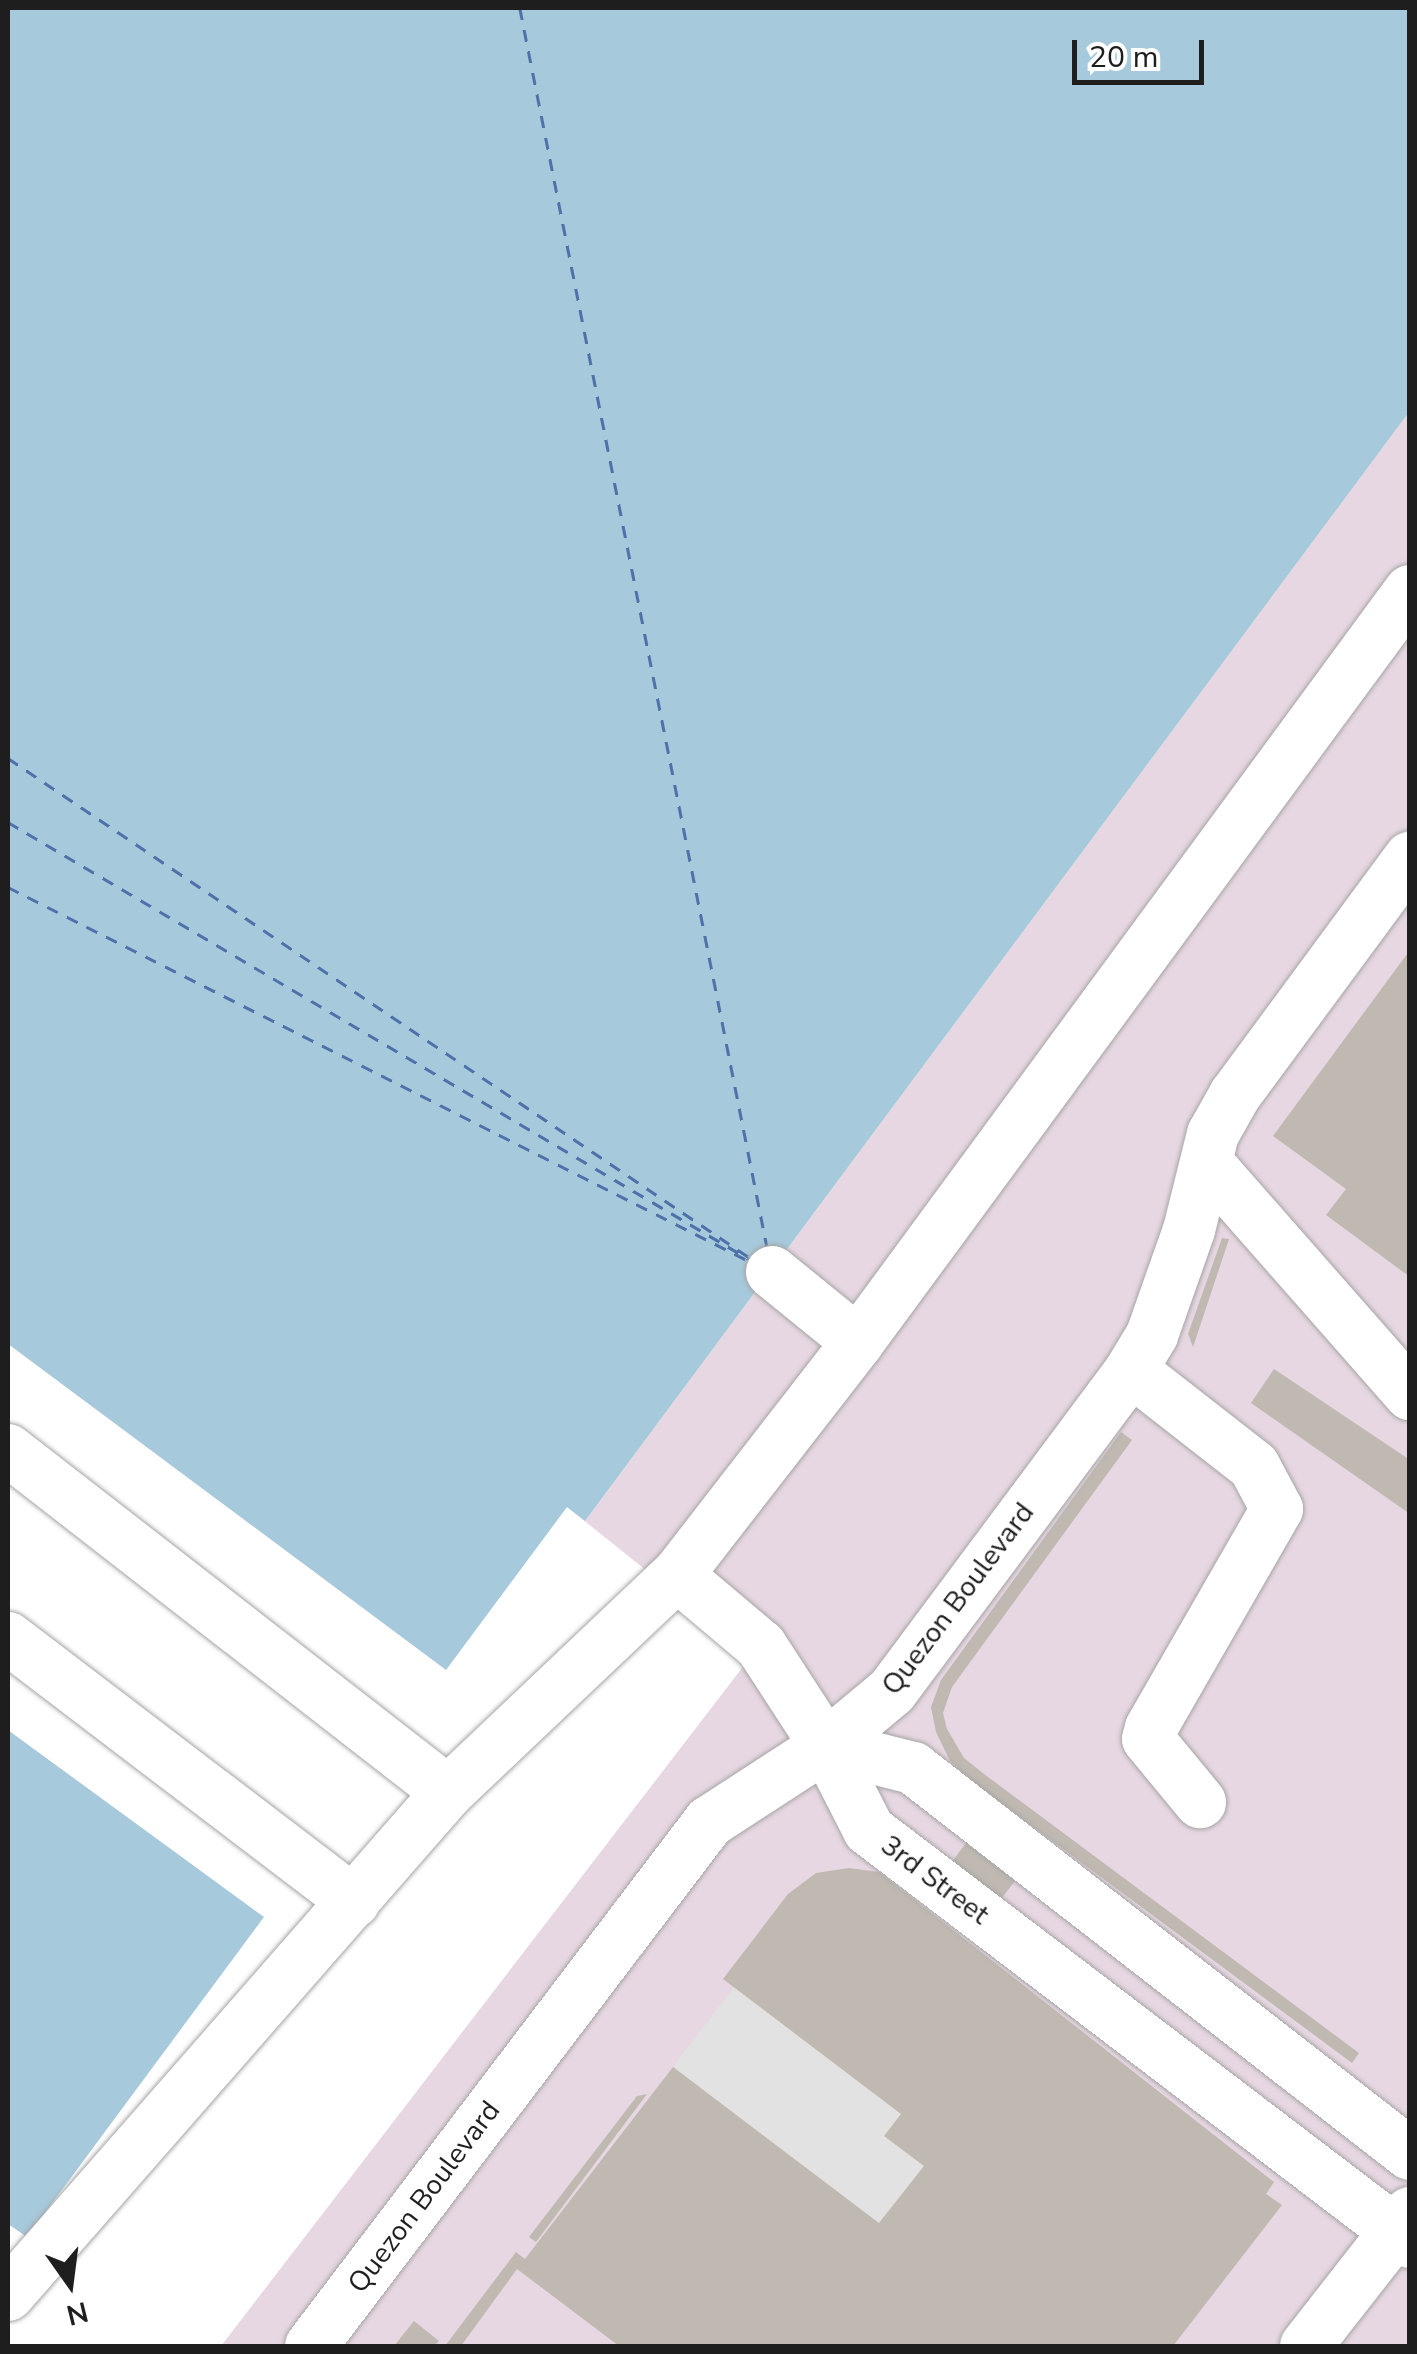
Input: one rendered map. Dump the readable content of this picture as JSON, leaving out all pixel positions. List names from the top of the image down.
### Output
{
  "streets": {
    "street": ["Quezon Boulevard", "3rd Street"]
  },
  "crossings": [
    ["Quezon Boulevard", "3rd Street"]
  ],
  "scale_bar": "20 m",
  "north": "bottom"
}
